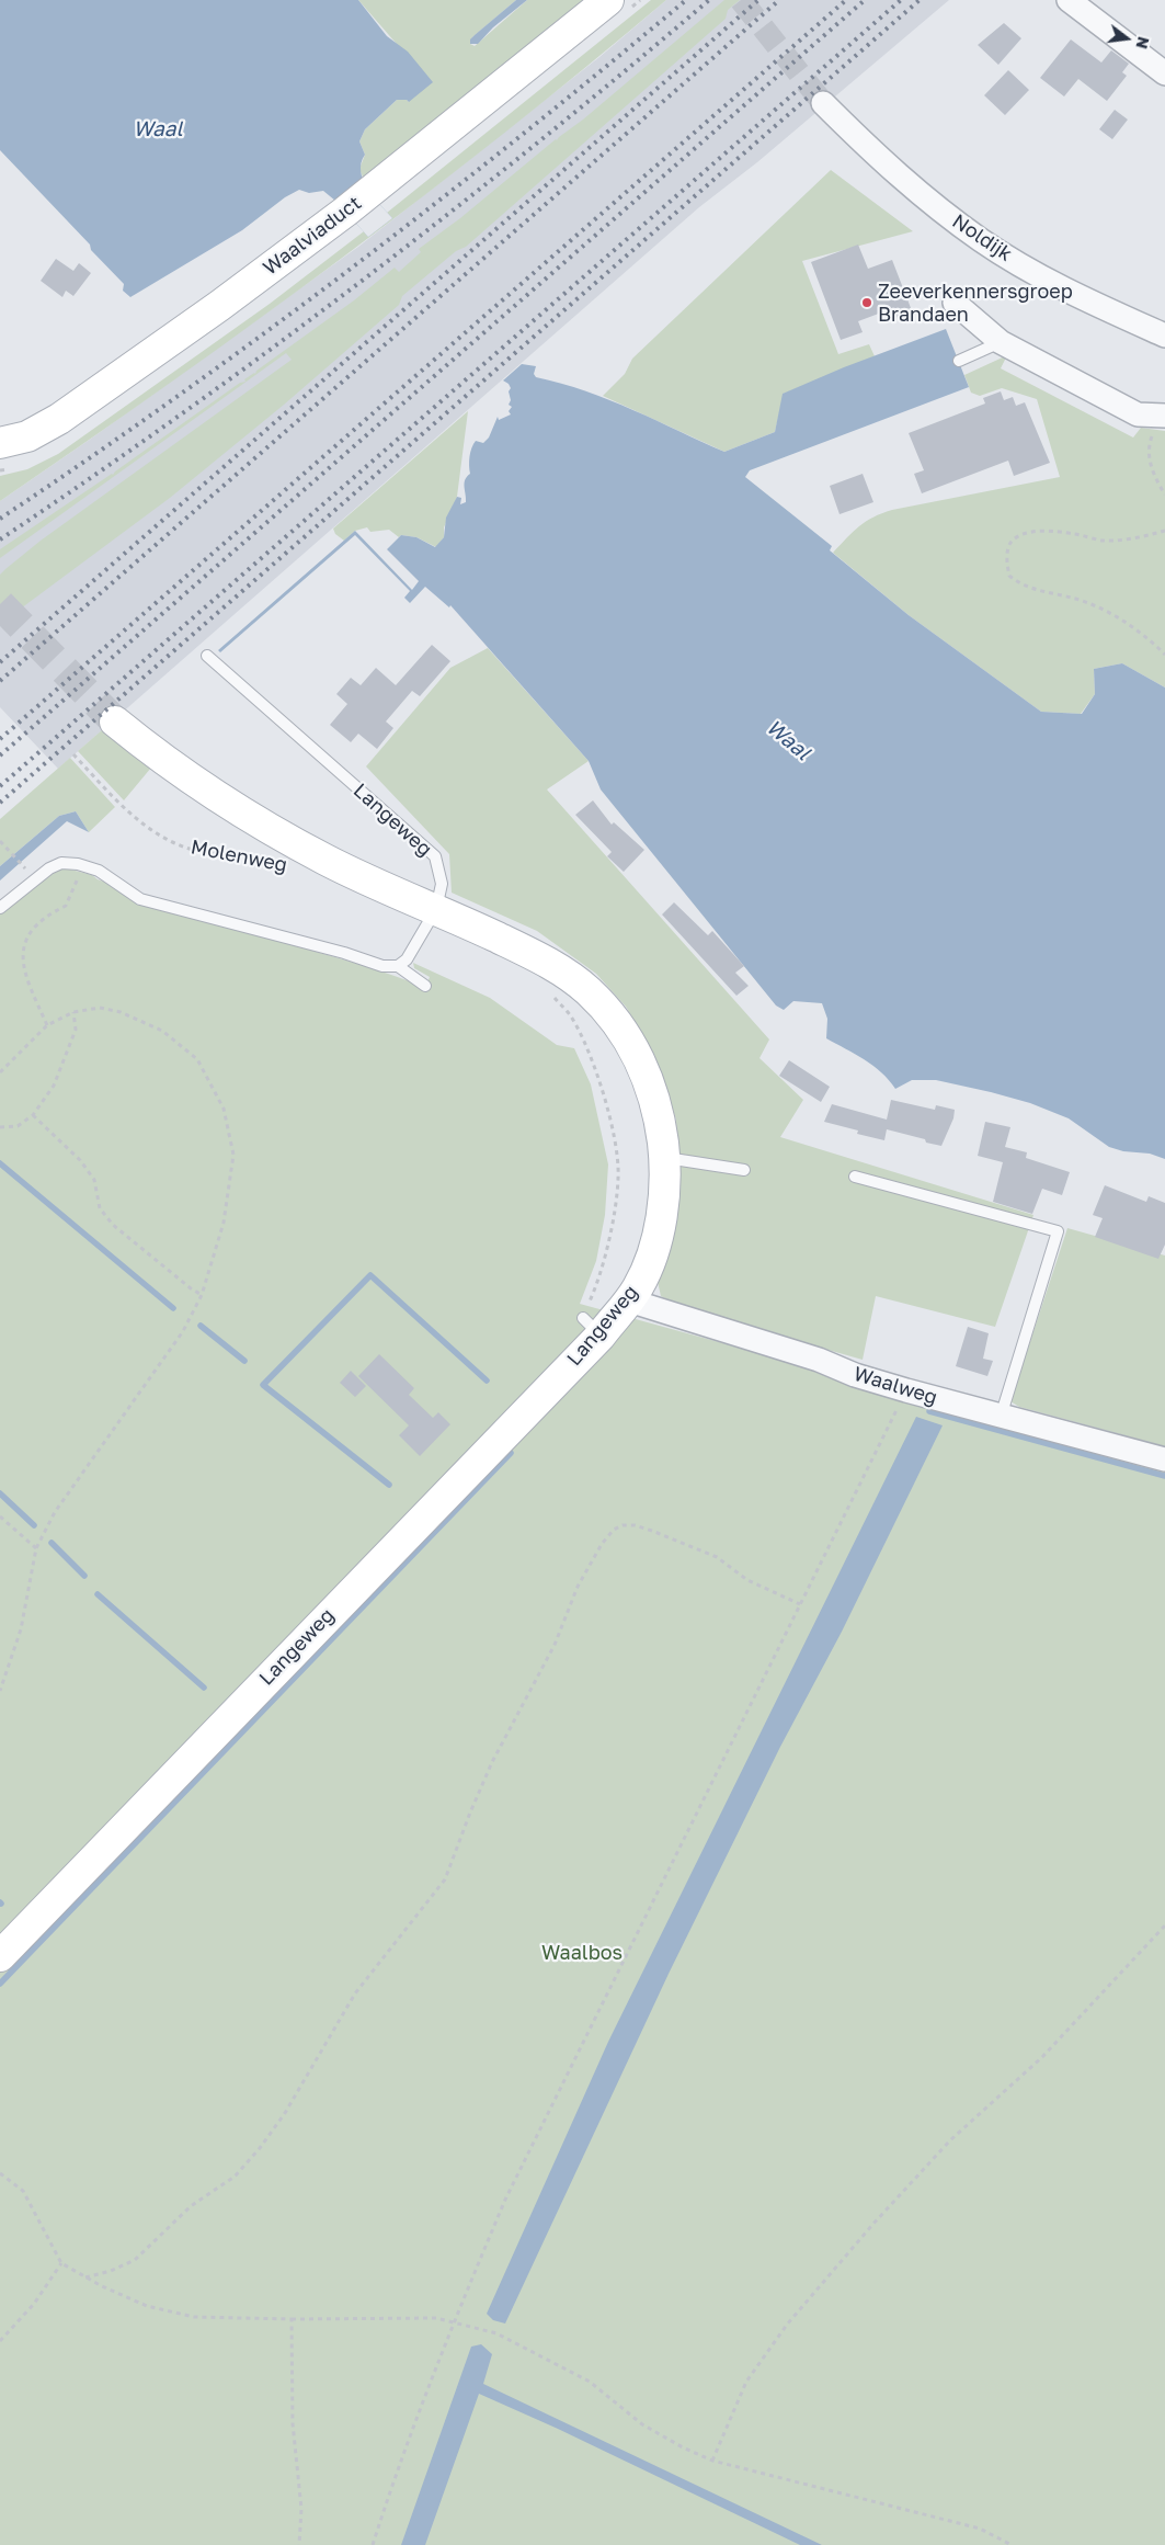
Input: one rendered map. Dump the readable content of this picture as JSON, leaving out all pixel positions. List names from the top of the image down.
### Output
{
  "streets": {
    "main road": ["Waalviaduct", "Langeweg", "Molenweg"],
    "street": ["Noldijk", "Waalweg"]
  },
  "crossings": [
    ["Langeweg", "Molenweg"],
    ["Langeweg", "Waalweg"]
  ],
  "water": ["Waal"],
  "parks": ["Waalbos"],
  "places": ["Zeeverkennersgroep Brandaen"],
  "north": "right"
}
